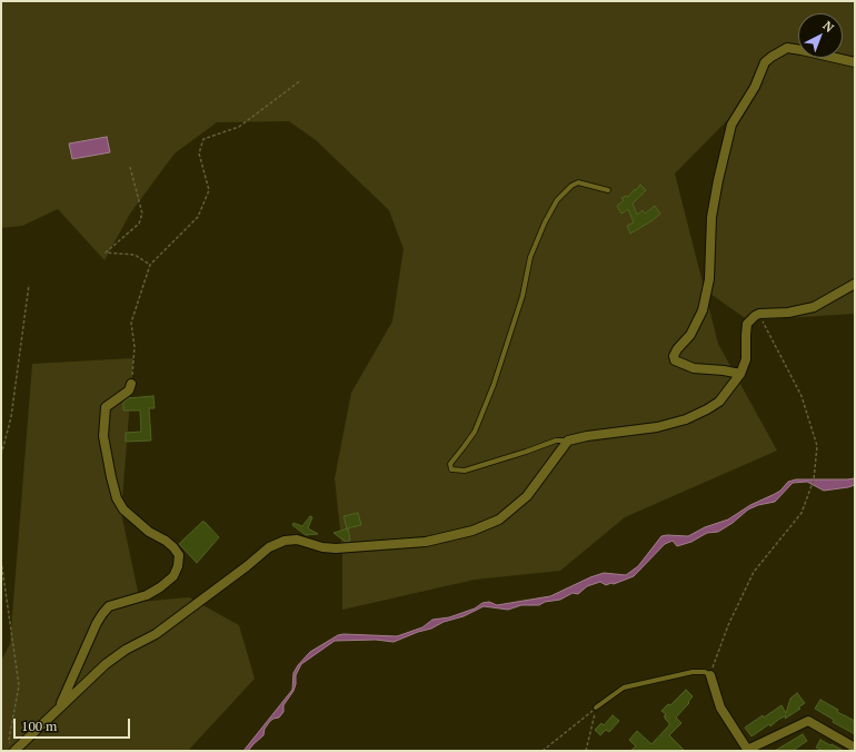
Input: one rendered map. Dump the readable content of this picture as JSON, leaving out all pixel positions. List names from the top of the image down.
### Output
{
  "scale_bar": "100 m",
  "north": "top right"
}
